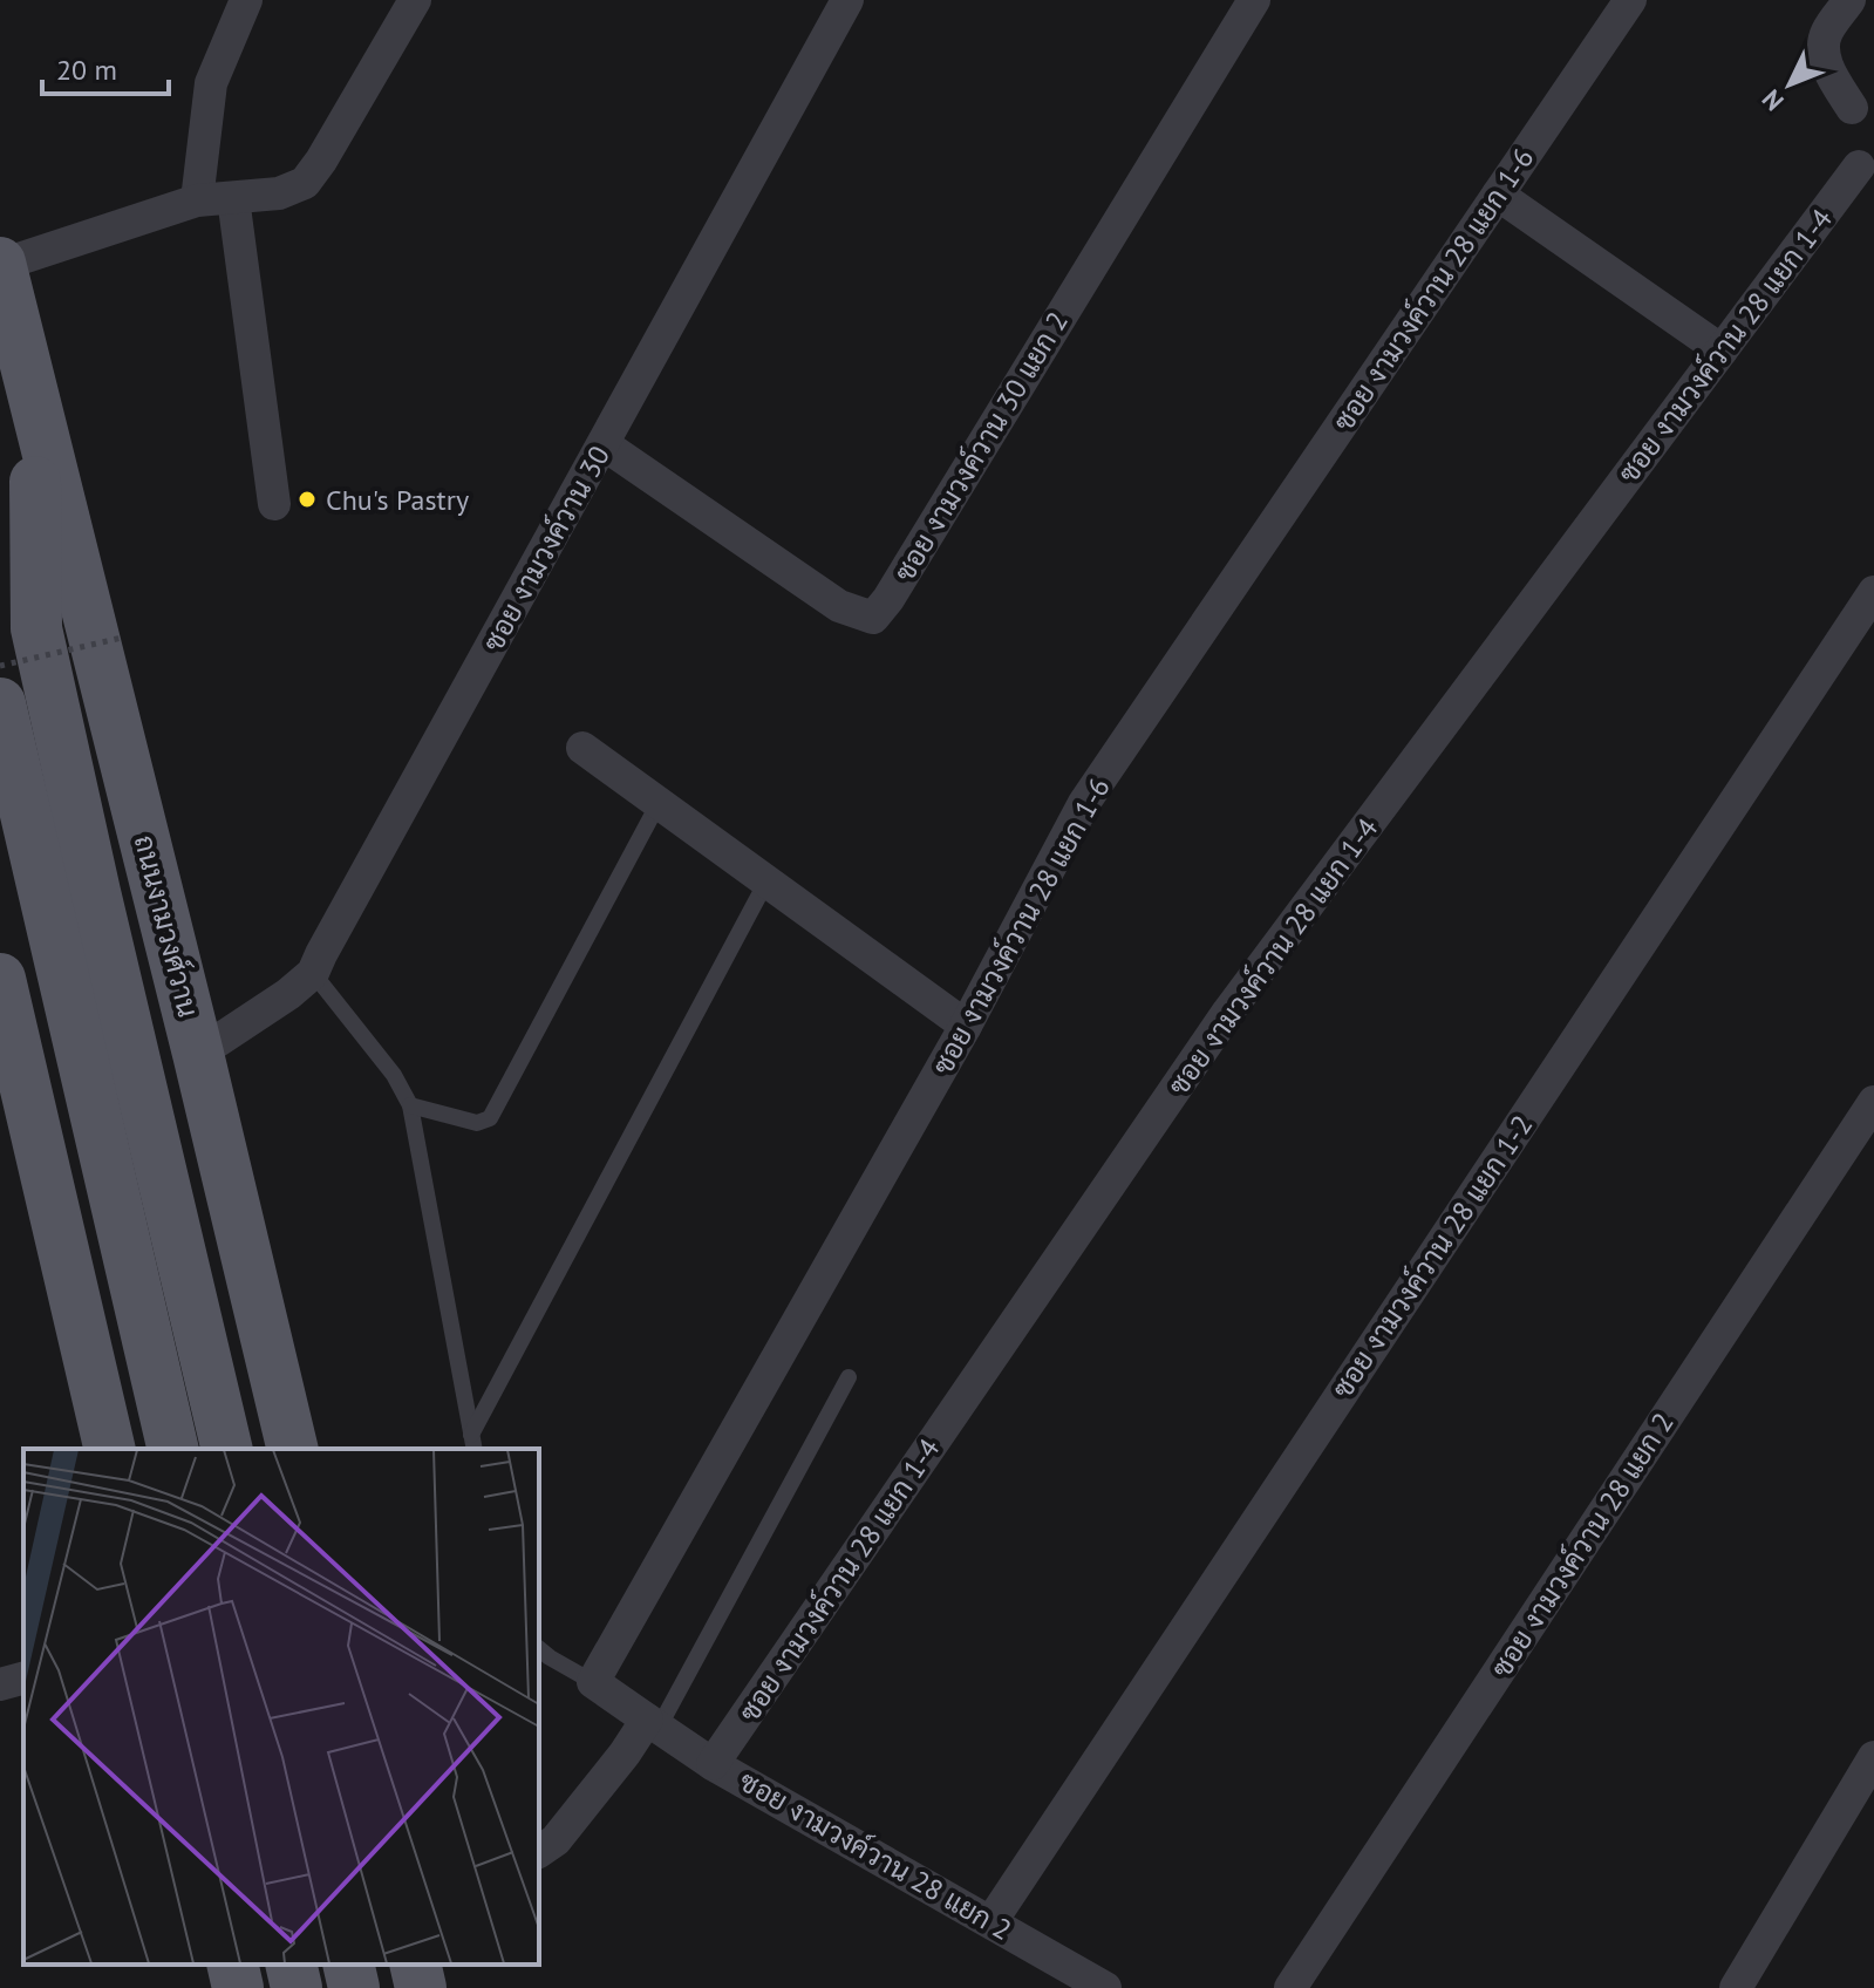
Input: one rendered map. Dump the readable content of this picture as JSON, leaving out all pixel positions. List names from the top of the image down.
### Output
{
  "streets": {
    "main road": ["ถนนงามวงศ์วาน"],
    "street": [
      "ซอย งามวงค์วาน 28 แยก 1-6",
      "ซอย งามวงค์วาน 28 แยก 1-4",
      "ซอย งามวงค์วาน 30 แยก 2",
      "ซอย งามวงค์วาน 30",
      "ซอย งามวงค์วาน 28 แยก 1-2",
      "ซอย งามวงค์วาน 28 แยก 2"
    ]
  },
  "crossings": [
    ["ซอย งามวงค์วาน 28 แยก 1-4", "ซอย งามวงค์วาน 28 แยก 2"],
    ["ซอย งามวงค์วาน 30 แยก 2", "ซอย งามวงค์วาน 30"],
    ["ซอย งามวงค์วาน 30", "ถนนงามวงศ์วาน"],
    ["ซอย งามวงค์วาน 28 แยก 1-2", "ซอย งามวงค์วาน 28 แยก 2"]
  ],
  "places": ["Chu's Pastry"],
  "scale_bar": "20 m",
  "north": "bottom left"
}
